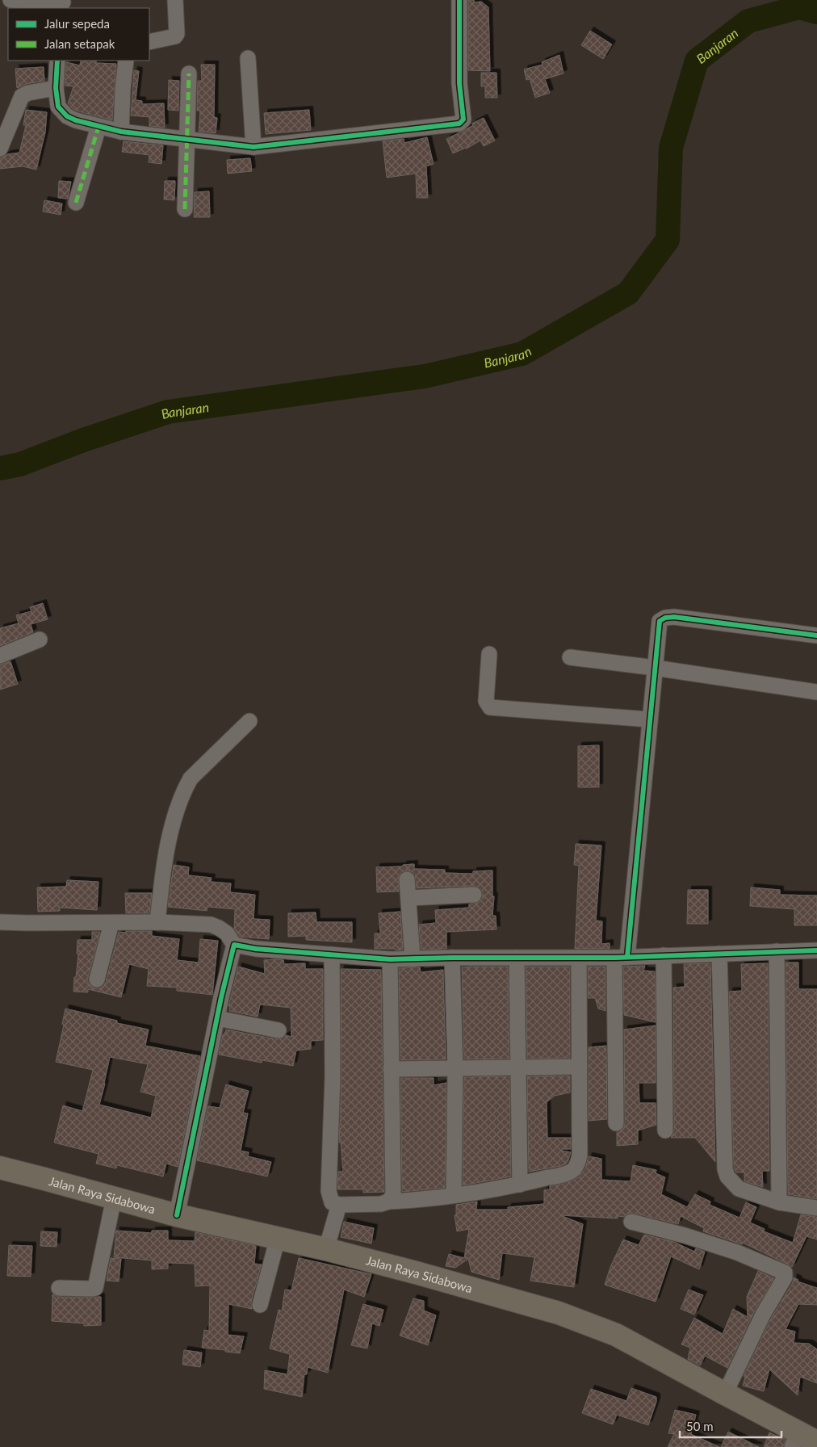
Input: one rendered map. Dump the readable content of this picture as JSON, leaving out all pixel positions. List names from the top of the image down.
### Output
{
  "streets": {
    "highway": ["Jalan Raya Sidabowa"]
  },
  "water": ["Banjaran"],
  "legend": ["Jalur sepeda", "Jalan setapak"],
  "scale_bar": "50 m"
}
